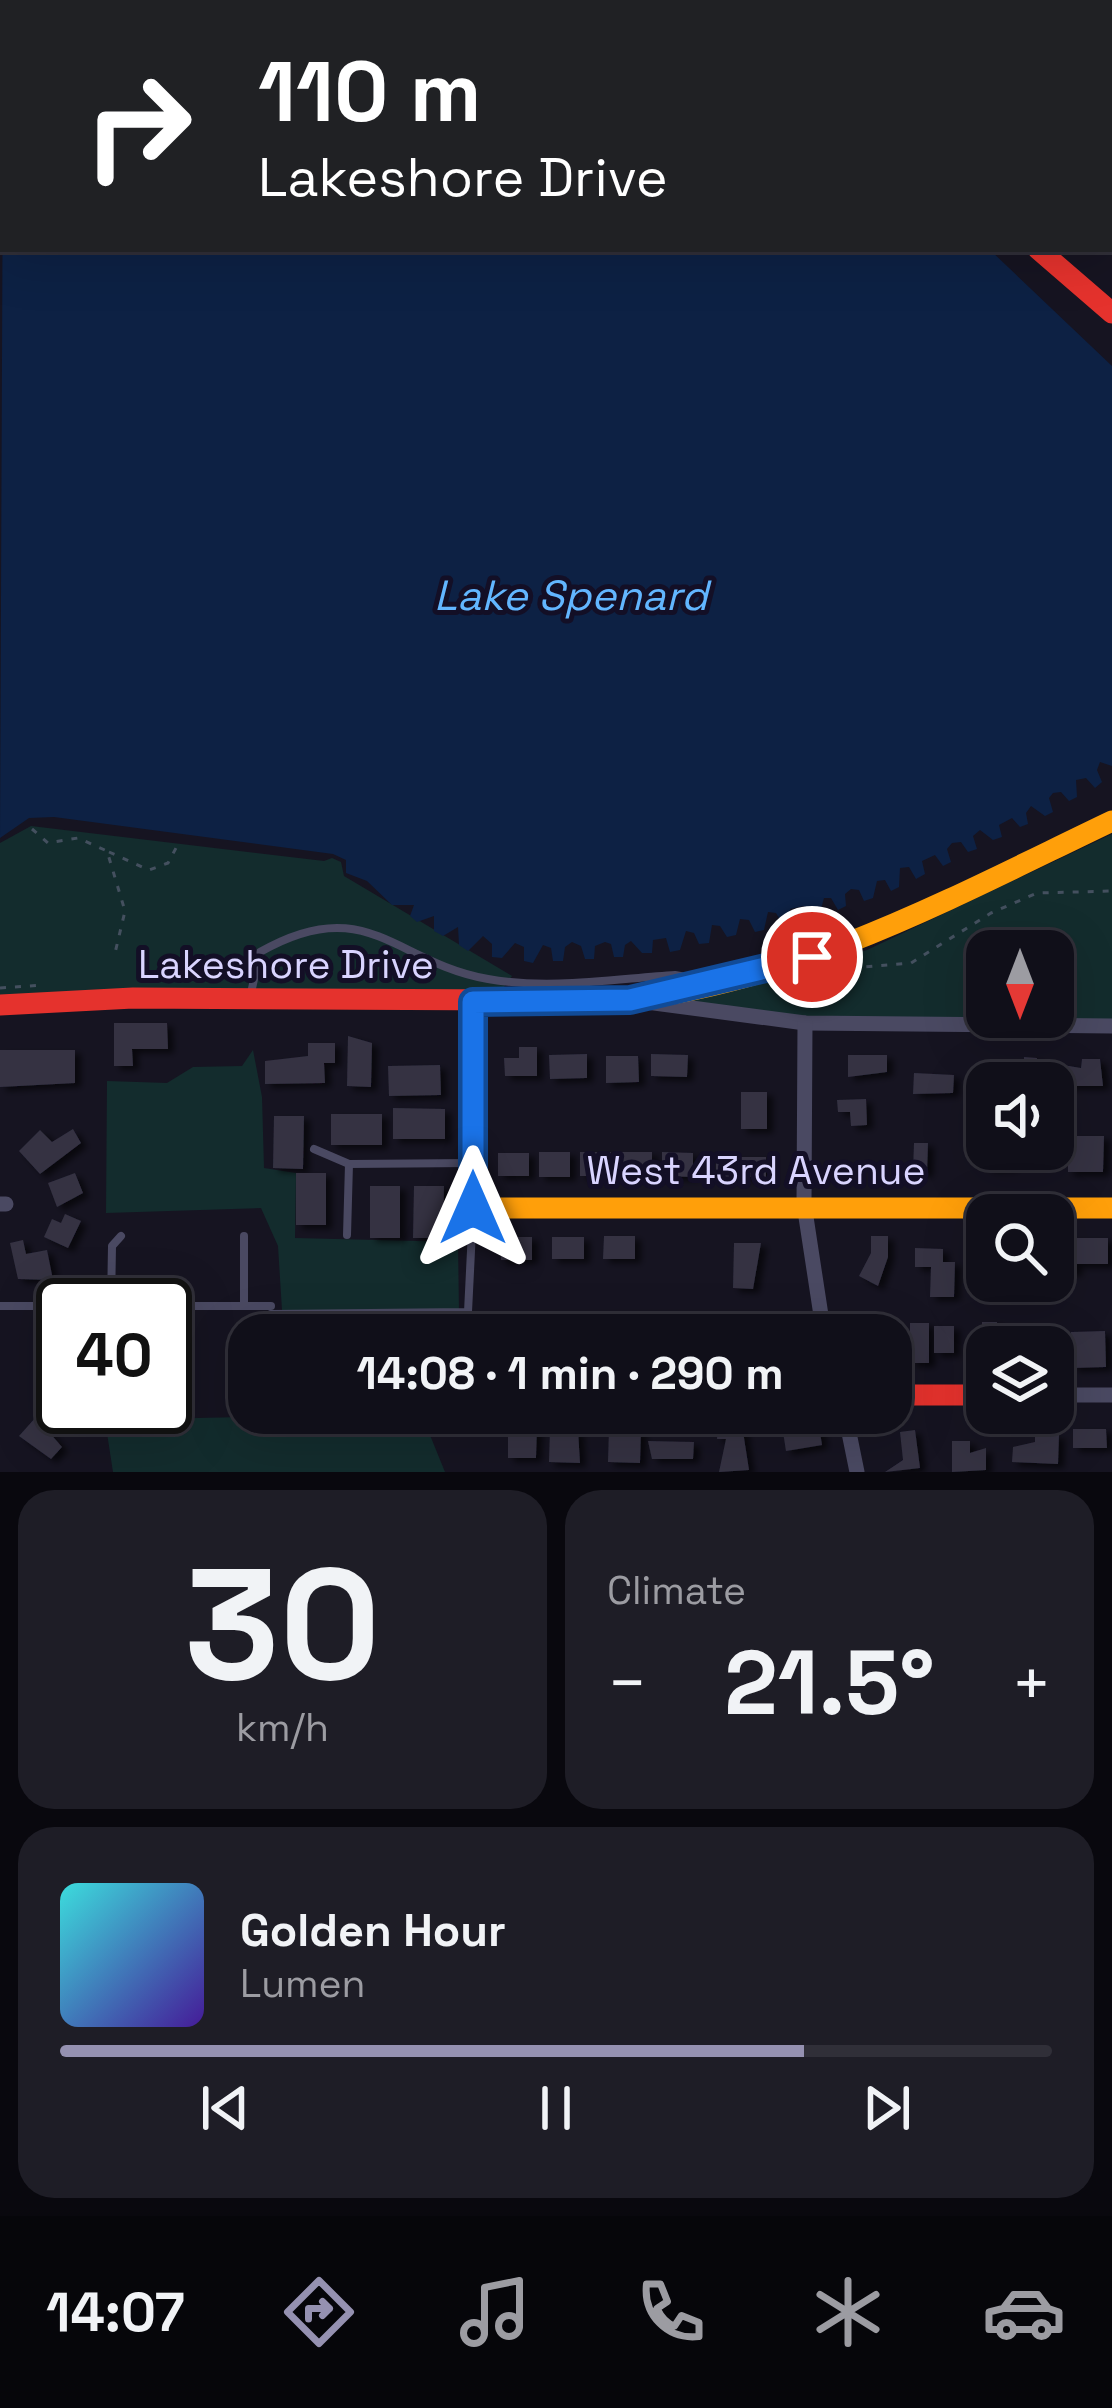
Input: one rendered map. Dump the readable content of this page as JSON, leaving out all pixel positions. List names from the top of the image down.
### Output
{
  "streets": {
    "street": ["Lakeshore Drive", "West 43rd Avenue"]
  },
  "water": ["Lake Spenard"],
  "north": "bottom",
  "page": {
    "turn": ["110 m", "Lakeshore Drive"],
    "limit": "40",
    "trip": "14:08 · 1 min · 290 m",
    "tile": [
      ["30", "km/h"],
      "Climate"
    ],
    "heat": ["−", "21.5°", "+"],
    "song": ["Golden Hour", "Lumen"],
    "tabs": "14:07"
  }
}
